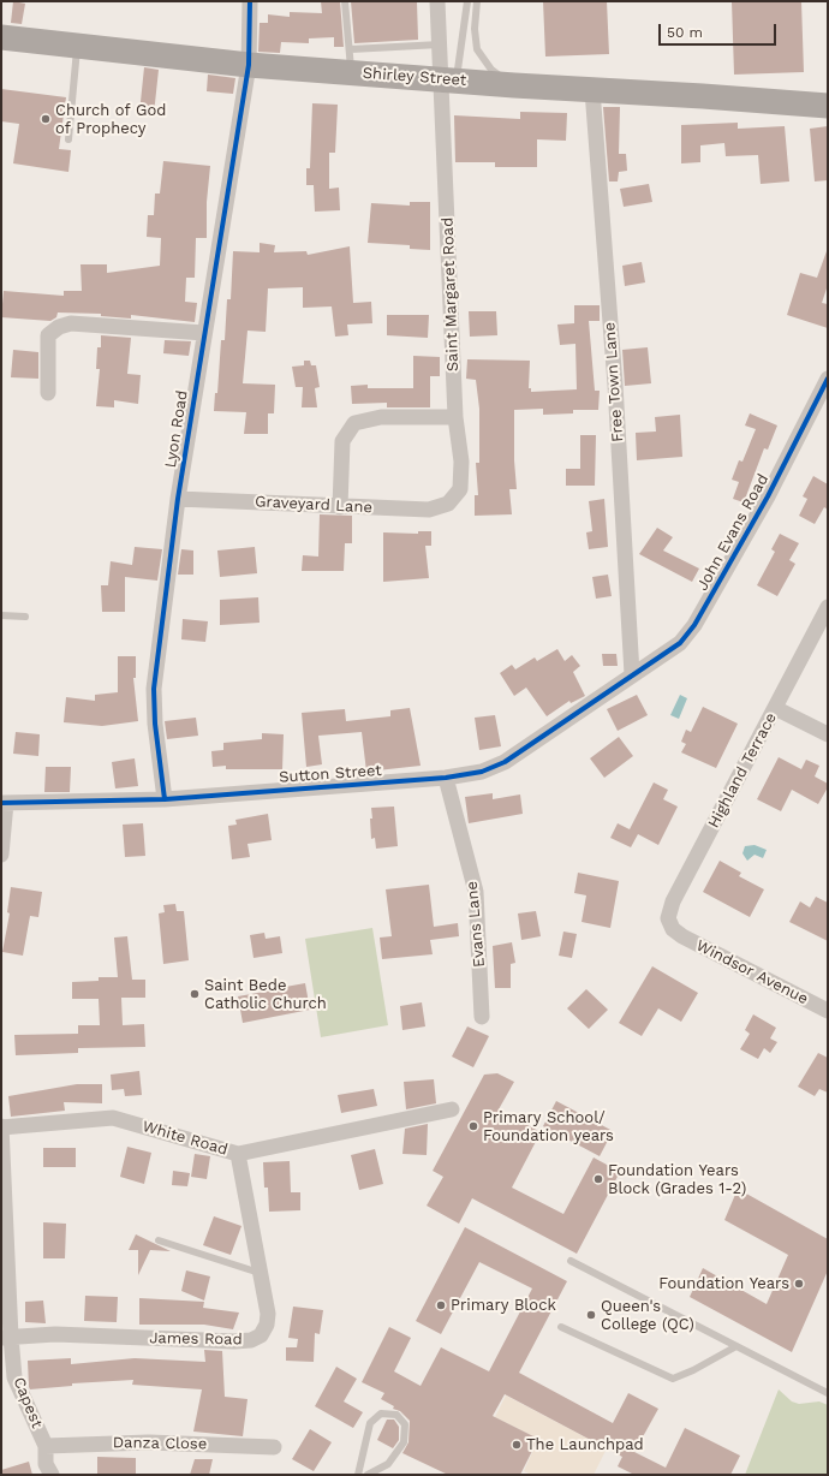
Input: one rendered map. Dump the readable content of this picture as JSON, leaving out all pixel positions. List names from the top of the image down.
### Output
{
  "streets": {
    "highway": ["Shirley Street"],
    "street": [
      "Saint Margaret Road",
      "Free Town Lane",
      "Lyon Road",
      "Graveyard Lane",
      "John Evans Road",
      "Highland Terrace",
      "Sutton Street",
      "Evans Lane",
      "Windsor Avenue",
      "White Road",
      "James Road",
      "Capest",
      "Danza Close"
    ]
  },
  "crossings": [
    ["Shirley Street", "Saint Margaret Road"],
    ["Shirley Street", "Free Town Lane"],
    ["Shirley Street", "Lyon Road"],
    ["Saint Margaret Road", "Graveyard Lane"],
    ["Free Town Lane", "John Evans Road"],
    ["Free Town Lane", "Sutton Street"],
    ["Lyon Road", "Graveyard Lane"],
    ["Lyon Road", "Sutton Street"],
    ["John Evans Road", "Sutton Street"],
    ["Highland Terrace", "Windsor Avenue"],
    ["Sutton Street", "Evans Lane"],
    ["White Road", "James Road"],
    ["White Road", "Capest"],
    ["James Road", "Capest"],
    ["Capest", "Danza Close"]
  ],
  "places": [
    "Church of God of Prophecy",
    "Saint Bede Catholic Church",
    "Primary School/ Foundation years",
    "Foundation Years Block (Grades 1-2)",
    "Foundation Years",
    "Primary Block",
    "Queen's College (QC)",
    "The Launchpad"
  ],
  "scale_bar": "50 m"
}
